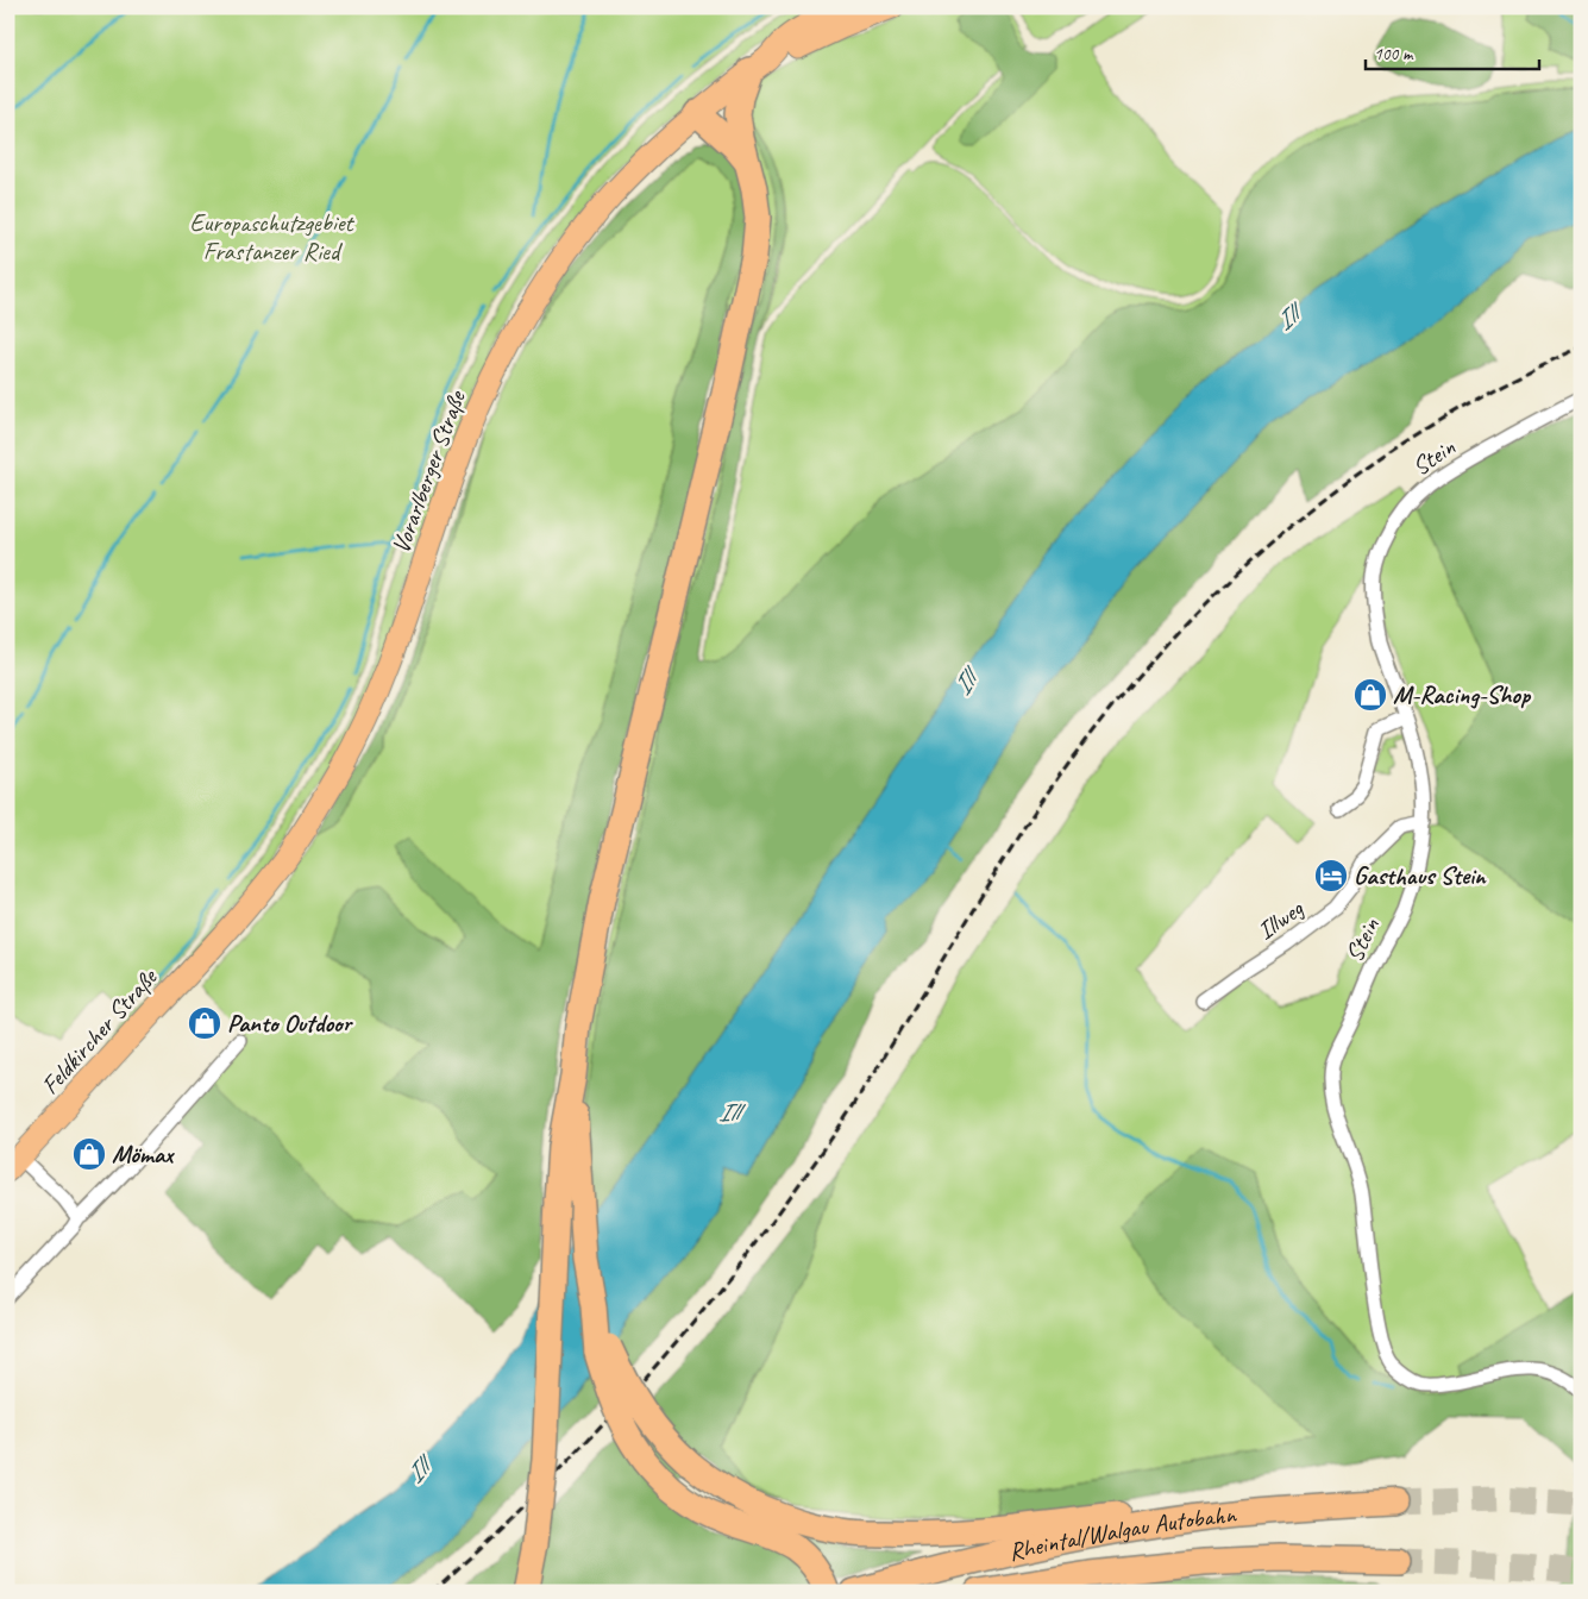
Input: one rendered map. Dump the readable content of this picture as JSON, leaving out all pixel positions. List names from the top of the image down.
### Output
{
  "streets": {
    "highway": ["Rheintal/Walgau Autobahn"],
    "main road": ["Vorarlberger Straße", "Feldkircher Straße"],
    "street": ["Stein", "Illweg"]
  },
  "crossings": [
    ["Stein", "Illweg"],
    ["Vorarlberger Straße", "Feldkircher Straße"]
  ],
  "water": ["Ill"],
  "parks": ["Europaschutzgebiet Frastanzer Ried"],
  "places": {
    "shop": ["M-Racing-Shop", "Panto Outdoor", "Mömax"],
    "hotel": ["Gasthaus Stein"]
  },
  "scale_bar": "100 m"
}
